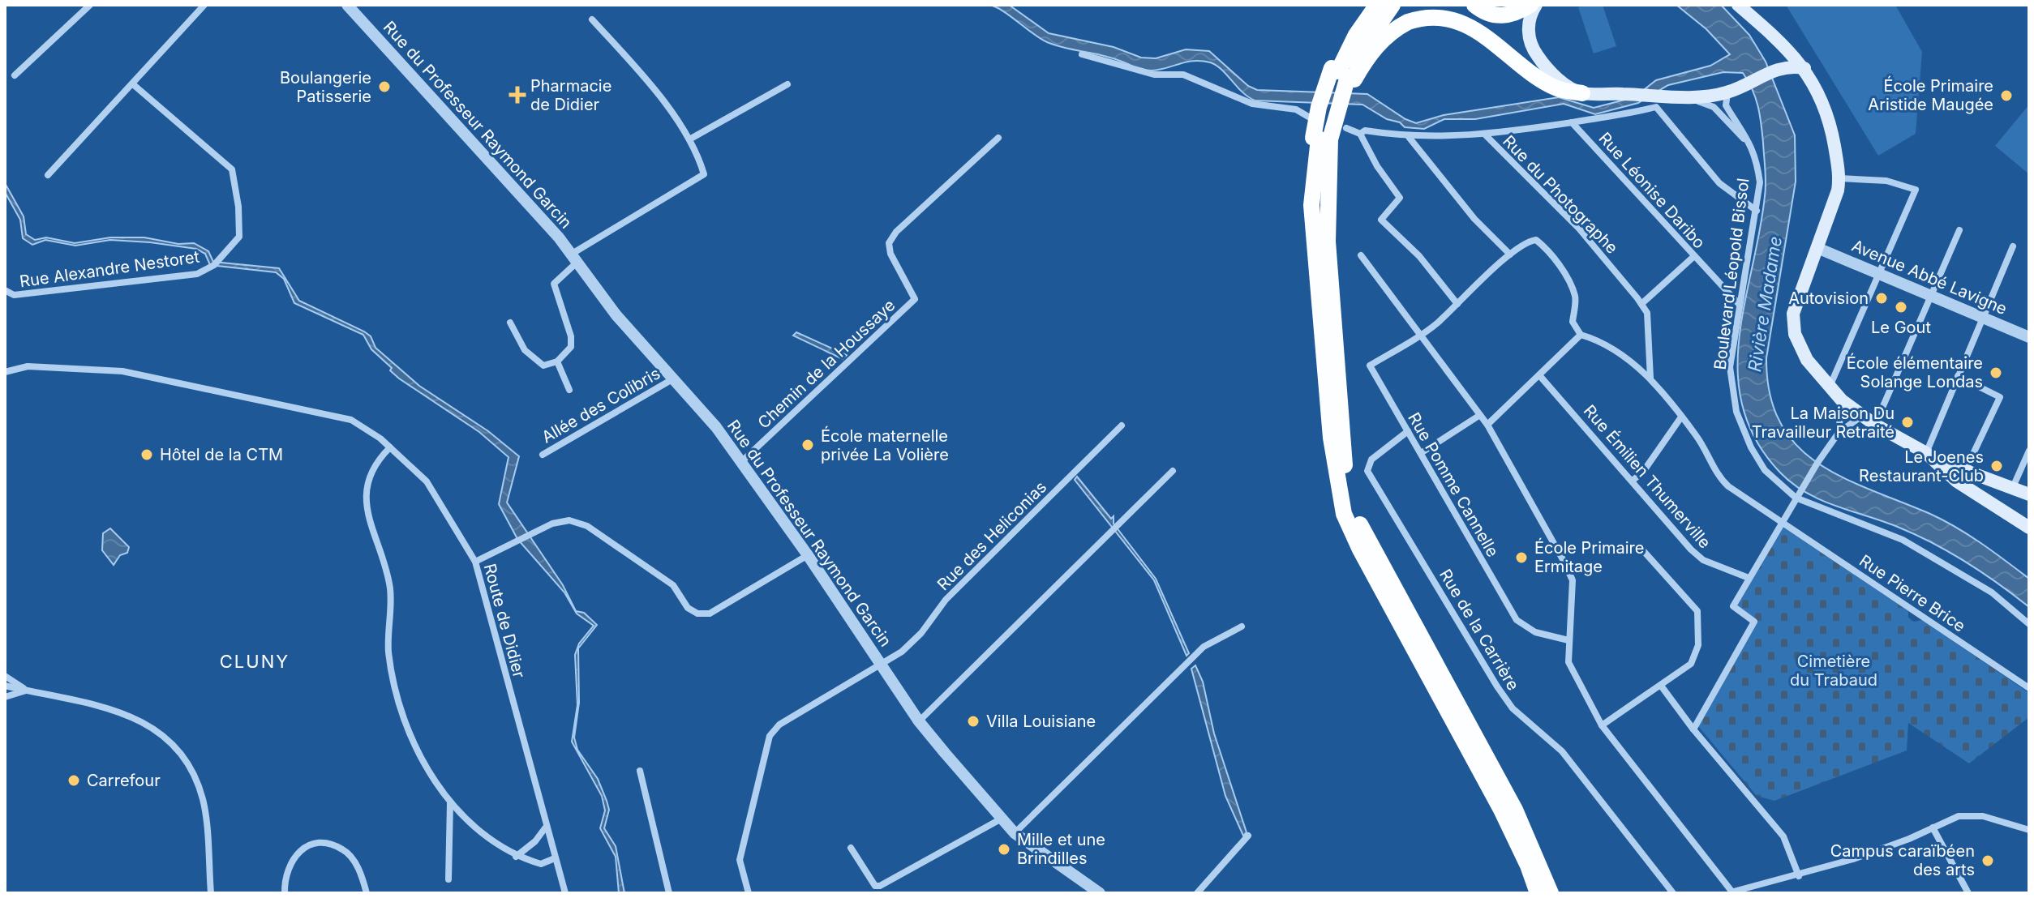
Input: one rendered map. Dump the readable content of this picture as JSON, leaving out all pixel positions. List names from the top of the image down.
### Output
{
  "streets": {
    "street": [
      "Rue du Professeur Raymond Garcin",
      "Rue Léonise Daribo",
      "Rue du Photographe",
      "Rue Alexandre Nestoret",
      "Boulevard Léopold Bissol",
      "Avenue Abbé Lavigne",
      "Chemin de la Houssaye",
      "Allée des Colibris",
      "Rue Émilien Thumerville",
      "Rue Pomme Cannelle",
      "Rue des Heliconias",
      "Rue Pierre Brice",
      "Route de Didier",
      "Rue de la Carrière"
    ]
  },
  "crossings": [
    ["Rue du Professeur Raymond Garcin", "Chemin de la Houssaye"],
    ["Rue du Professeur Raymond Garcin", "Allée des Colibris"],
    ["Rue du Professeur Raymond Garcin", "Rue des Heliconias"],
    ["Rue Léonise Daribo", "Boulevard Léopold Bissol"],
    ["Rue du Photographe", "Rue Pierre Brice"],
    ["Rue Pomme Cannelle", "Rue de la Carrière"]
  ],
  "districts": ["CLUNY"],
  "water": ["Rivière Madame"],
  "parks": ["Cimetière du Trabaud"],
  "places": {
    "other": [
      "Boulangerie Patisserie",
      "École Primaire Aristide Maugée",
      "Autovision",
      "Le Gout",
      "École élémentaire Solange Londas",
      "La Maison Du Travailleur Retraité",
      "École maternelle privée La Volière",
      "Hôtel de la CTM",
      "Le Joenes Restaurant-Club",
      "École Primaire Ermitage",
      "Villa Louisiane",
      "Carrefour",
      "Mille et une Brindilles",
      "Campus caraïbéen des arts"
    ],
    "health": ["Pharmacie de Didier"]
  }
}
